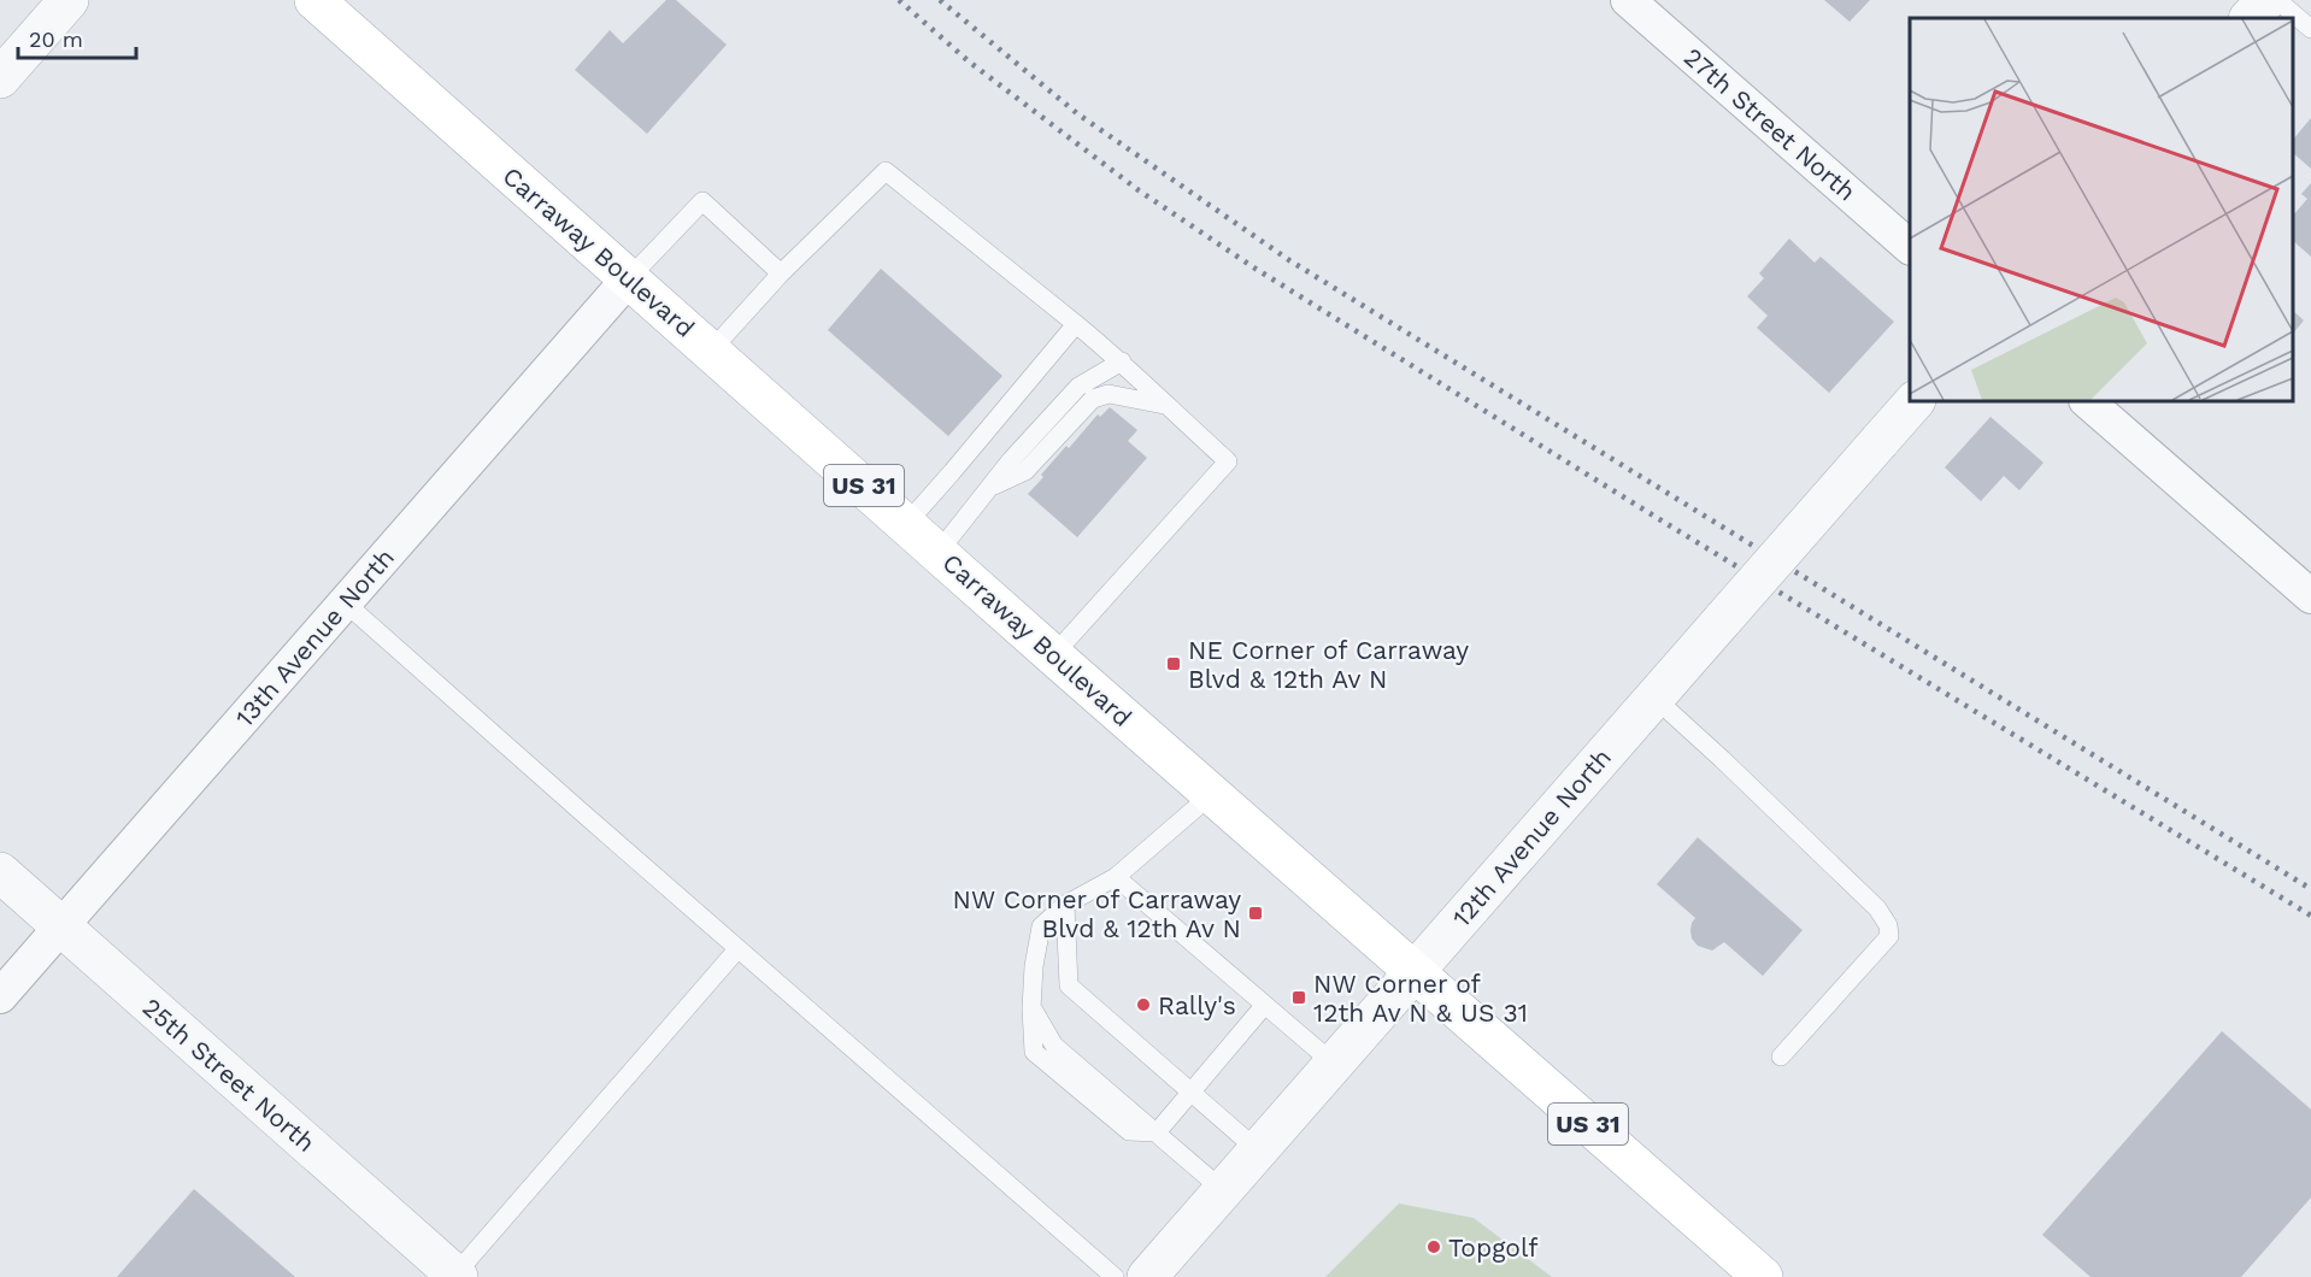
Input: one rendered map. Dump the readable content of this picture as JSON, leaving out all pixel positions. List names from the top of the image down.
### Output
{
  "streets": {
    "main road": ["Carraway Boulevard", "US 31"],
    "street": [
      "27th Street North",
      "13th Avenue North",
      "12th Avenue North",
      "25th Street North"
    ]
  },
  "crossings": [
    ["Carraway Boulevard", "13th Avenue North"],
    ["Carraway Boulevard", "12th Avenue North"],
    ["13th Avenue North", "25th Street North"]
  ],
  "places": {
    "transit": ["NE Corner of Carraway Blvd & 12th Av N", "NW Corner of Carraway Blvd & 12th Av N", "NW Corner of 12th Av N & US 31"],
    "other": ["Rally's", "Topgolf"]
  },
  "scale_bar": "20 m"
}
